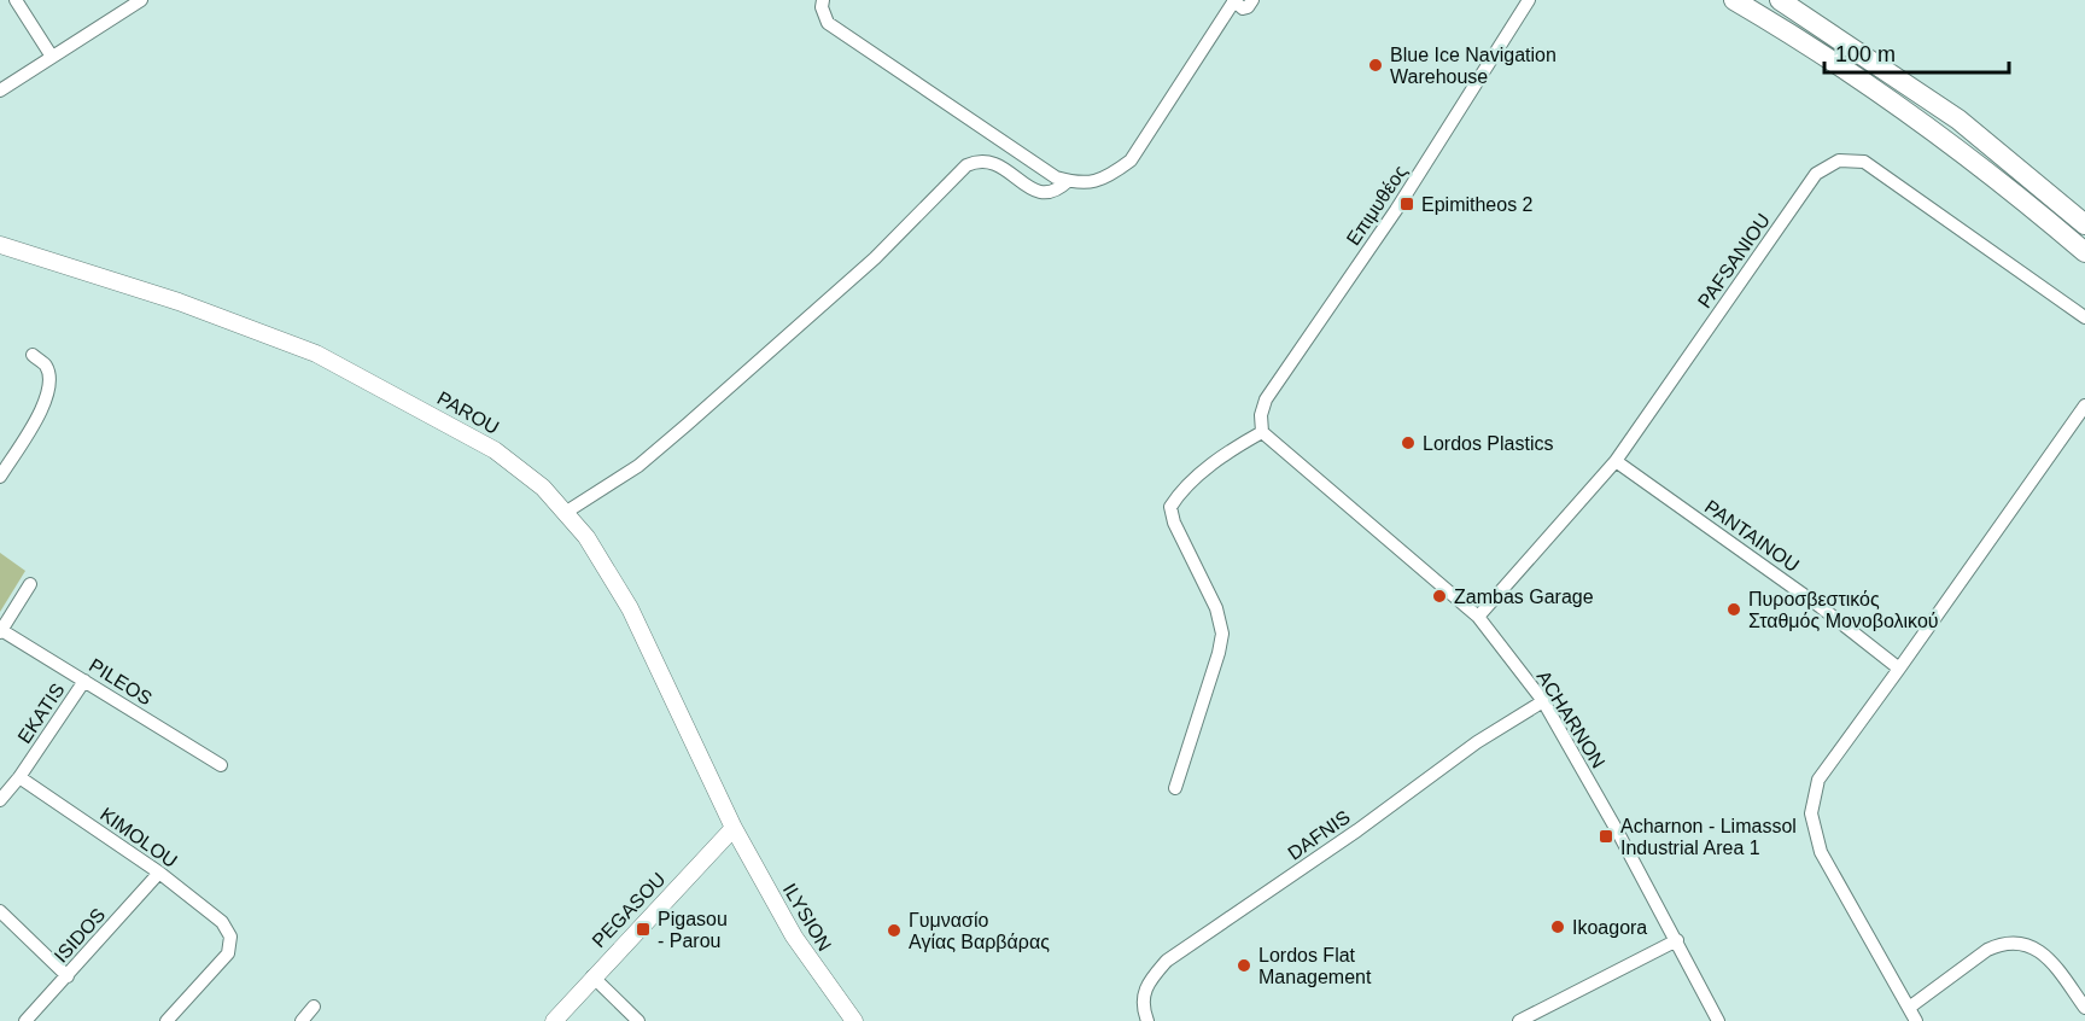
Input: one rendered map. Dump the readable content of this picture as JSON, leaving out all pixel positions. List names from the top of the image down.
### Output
{
  "streets": {
    "street": [
      "Επιμυθέος",
      "PAFSANIOU",
      "PAROU",
      "PANTAINOU",
      "PILEOS",
      "EKATIS",
      "ACHARNON",
      "DAFNIS",
      "KIMOLOU",
      "PEGASOU",
      "ILYSION",
      "ISIDOS"
    ]
  },
  "crossings": [
    ["Επιμυθέος", "ACHARNON"],
    ["PAFSANIOU", "PANTAINOU"],
    ["PAFSANIOU", "ACHARNON"],
    ["PAROU", "PEGASOU"],
    ["PAROU", "ILYSION"],
    ["PILEOS", "EKATIS"],
    ["EKATIS", "KIMOLOU"],
    ["ACHARNON", "DAFNIS"],
    ["KIMOLOU", "ISIDOS"],
    ["PEGASOU", "ILYSION"]
  ],
  "places": {
    "other": [
      "Blue Ice Navigation Warehouse",
      "Lordos Plastics",
      "Zambas Garage",
      "Πυροσβεστικός Σταθμός Μονοβολικού",
      "Ikoagora",
      "Γυμνασίο Αγίας Βαρβάρας",
      "Lordos Flat Management"
    ],
    "transit": ["Epimitheos 2", "Acharnon - Limassol Industrial Area 1", "Pigasou - Parou"]
  },
  "scale_bar": "100 m"
}
